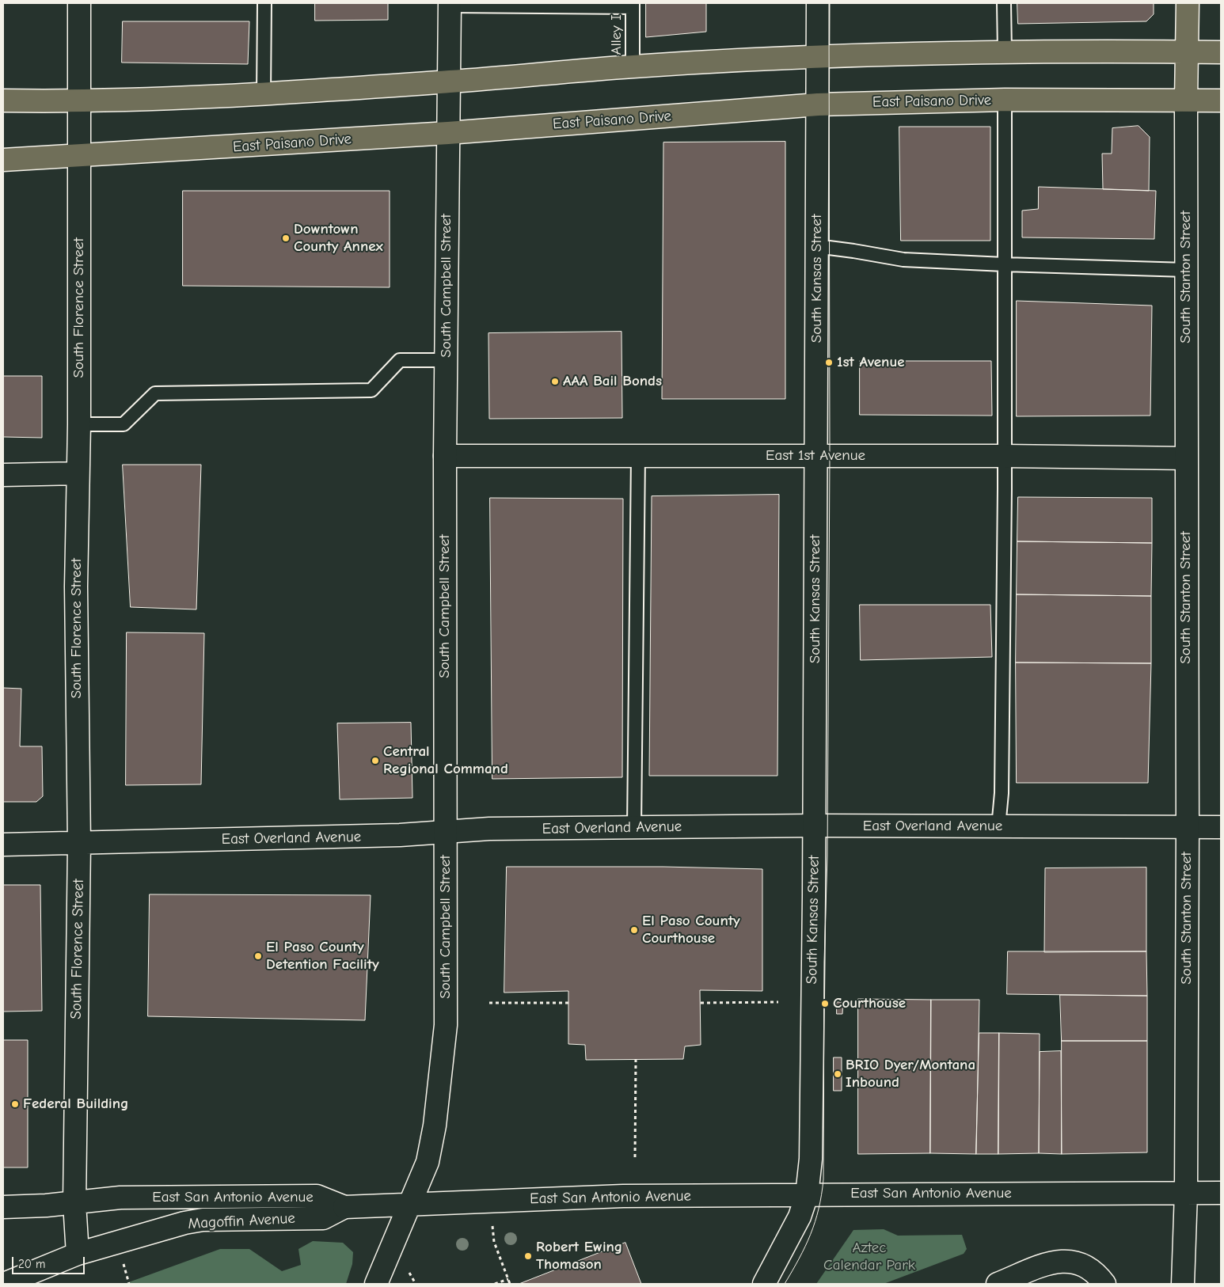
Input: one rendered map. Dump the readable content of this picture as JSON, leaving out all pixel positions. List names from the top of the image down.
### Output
{
  "streets": {
    "main road": ["East Paisano Drive", "South Stanton Street"],
    "street": [
      "South Kansas Street",
      "South Campbell Street",
      "South Florence Street",
      "East 1st Avenue",
      "East Overland Avenue",
      "East San Antonio Avenue",
      "Magoffin Avenue"
    ],
    "lane": ["Alley I"]
  },
  "crossings": [
    ["East Paisano Drive", "South Stanton Street"],
    ["East Paisano Drive", "South Kansas Street"],
    ["East Paisano Drive", "South Campbell Street"],
    ["East Paisano Drive", "South Florence Street"],
    ["South Stanton Street", "East 1st Avenue"],
    ["South Stanton Street", "East Overland Avenue"],
    ["South Stanton Street", "East San Antonio Avenue"],
    ["South Kansas Street", "East 1st Avenue"],
    ["South Kansas Street", "East Overland Avenue"],
    ["South Kansas Street", "East San Antonio Avenue"],
    ["South Campbell Street", "East 1st Avenue"],
    ["South Campbell Street", "East Overland Avenue"],
    ["South Campbell Street", "East San Antonio Avenue"],
    ["South Florence Street", "East Overland Avenue"],
    ["South Florence Street", "East San Antonio Avenue"],
    ["South Florence Street", "Magoffin Avenue"],
    ["East San Antonio Avenue", "Magoffin Avenue"]
  ],
  "parks": ["Aztec Calendar Park"],
  "places": [
    "Downtown County Annex",
    "1st Avenue",
    "AAA Bail Bonds",
    "Central Regional Command",
    "El Paso County Courthouse",
    "El Paso County Detention Facility",
    "Courthouse",
    "BRIO Dyer/Montana Inbound",
    "Federal Building",
    "Robert Ewing Thomason"
  ],
  "scale_bar": "20 m"
}
